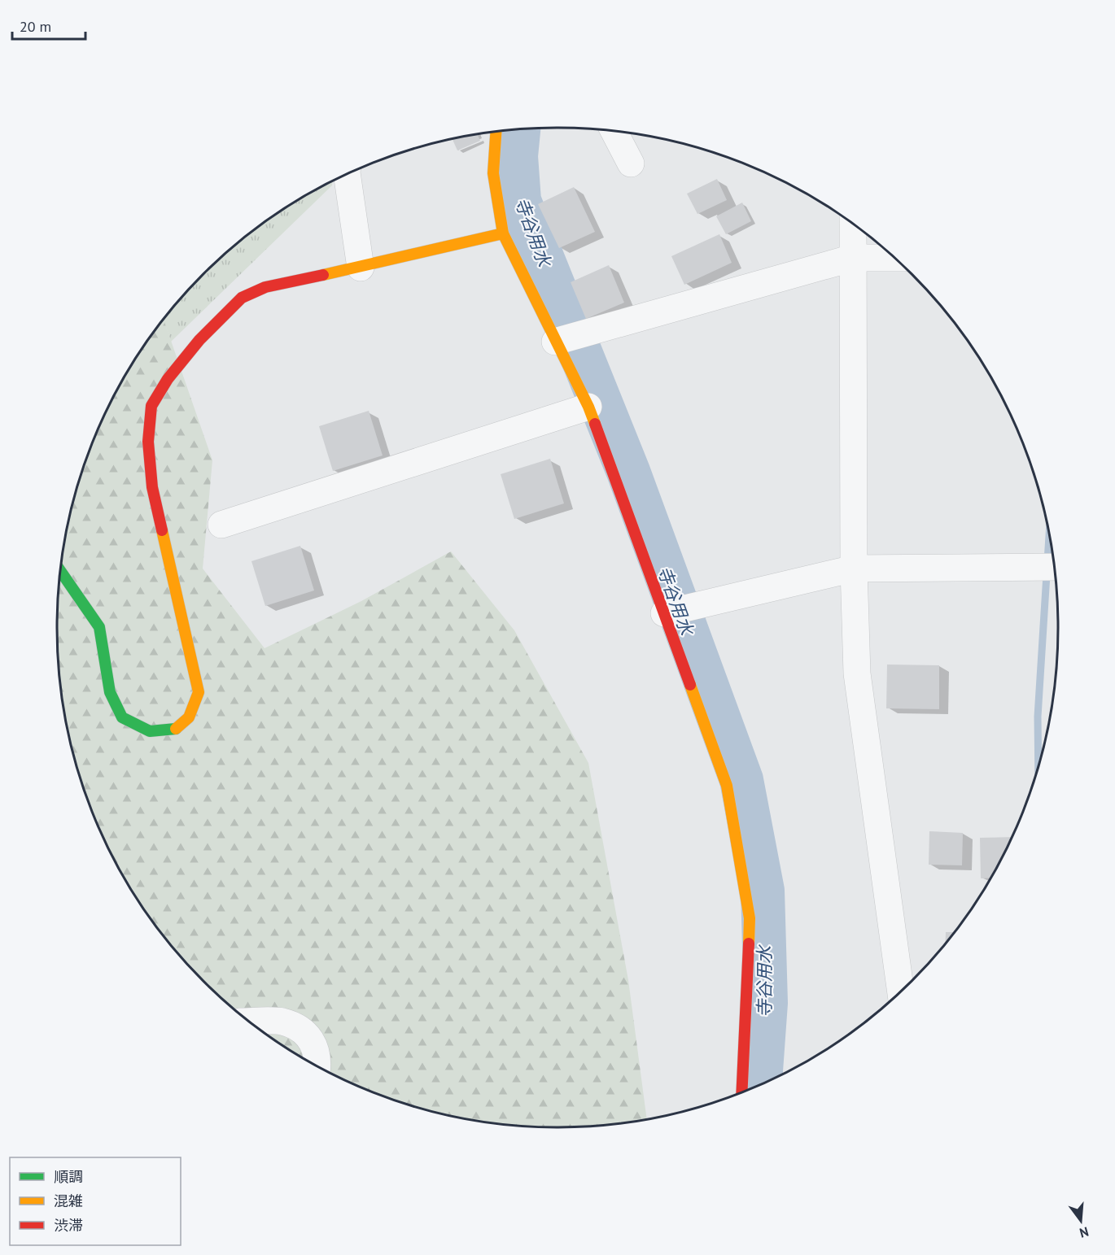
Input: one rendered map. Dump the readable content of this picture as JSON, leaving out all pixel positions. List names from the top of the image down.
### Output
{
  "water": ["寺谷用水"],
  "legend": ["順調", "混雑", "渋滞"],
  "scale_bar": "20 m",
  "north": "bottom"
}
